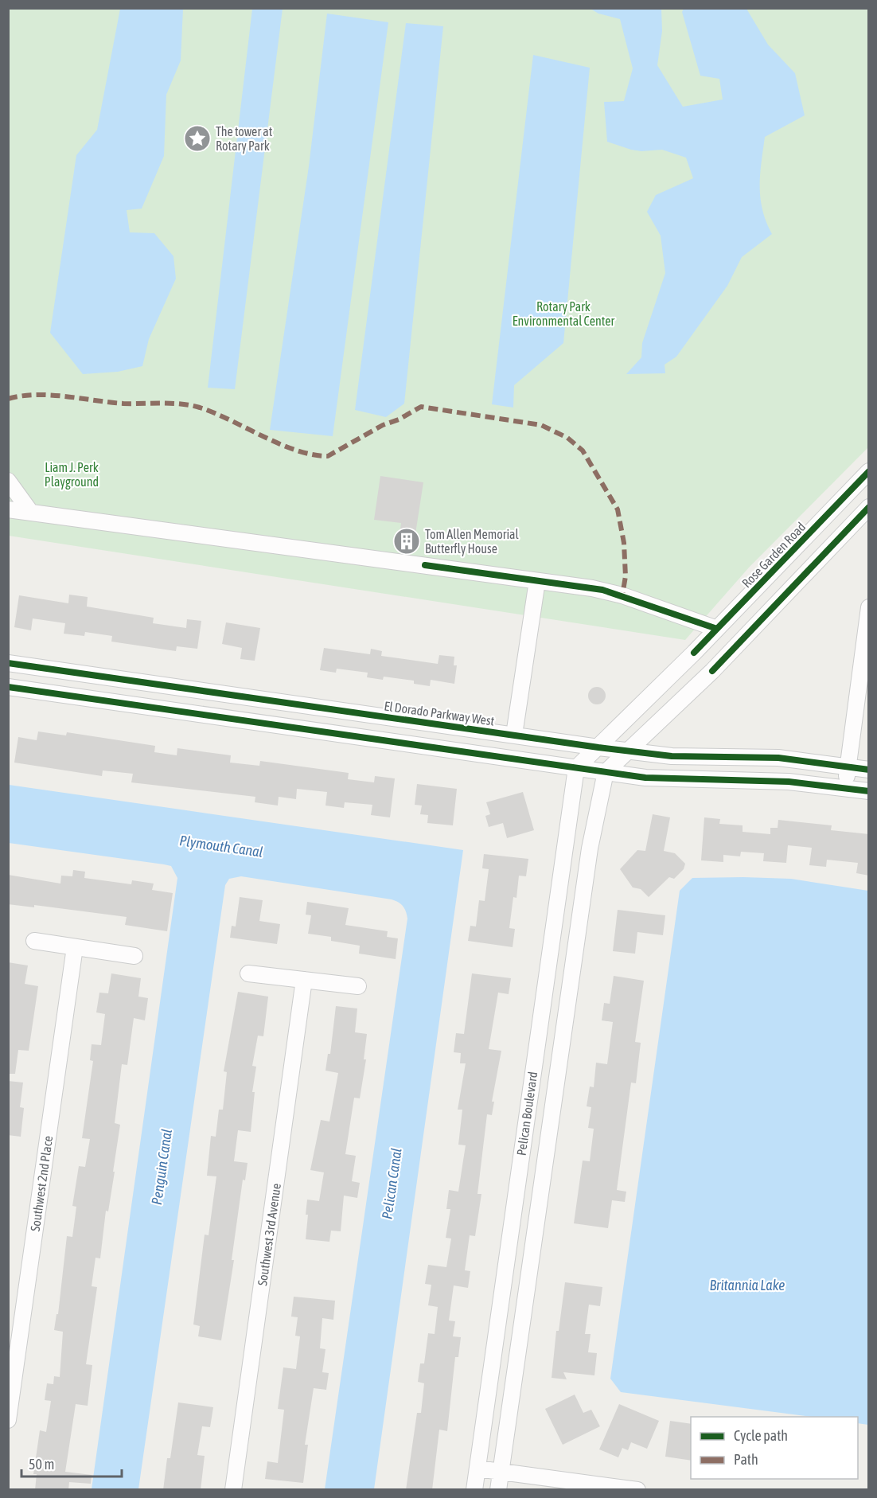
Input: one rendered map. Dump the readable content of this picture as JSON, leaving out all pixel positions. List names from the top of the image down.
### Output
{
  "streets": {
    "street": [
      "Rose Garden Road",
      "El Dorado Parkway West",
      "Pelican Boulevard",
      "Southwest 2nd Place",
      "Southwest 3rd Avenue"
    ]
  },
  "crossings": [
    ["Rose Garden Road", "El Dorado Parkway West"]
  ],
  "water": [
    "Plymouth Canal",
    "Penguin Canal",
    "Pelican Canal",
    "Britannia Lake"
  ],
  "parks": ["Rotary Park Environmental Center", "Liam J. Perk Playground"],
  "places": {
    "place": ["The tower at Rotary Park"],
    "building": ["Tom Allen Memorial Butterfly House"]
  },
  "legend": ["Cycle path", "Path"],
  "scale_bar": "50 m"
}
